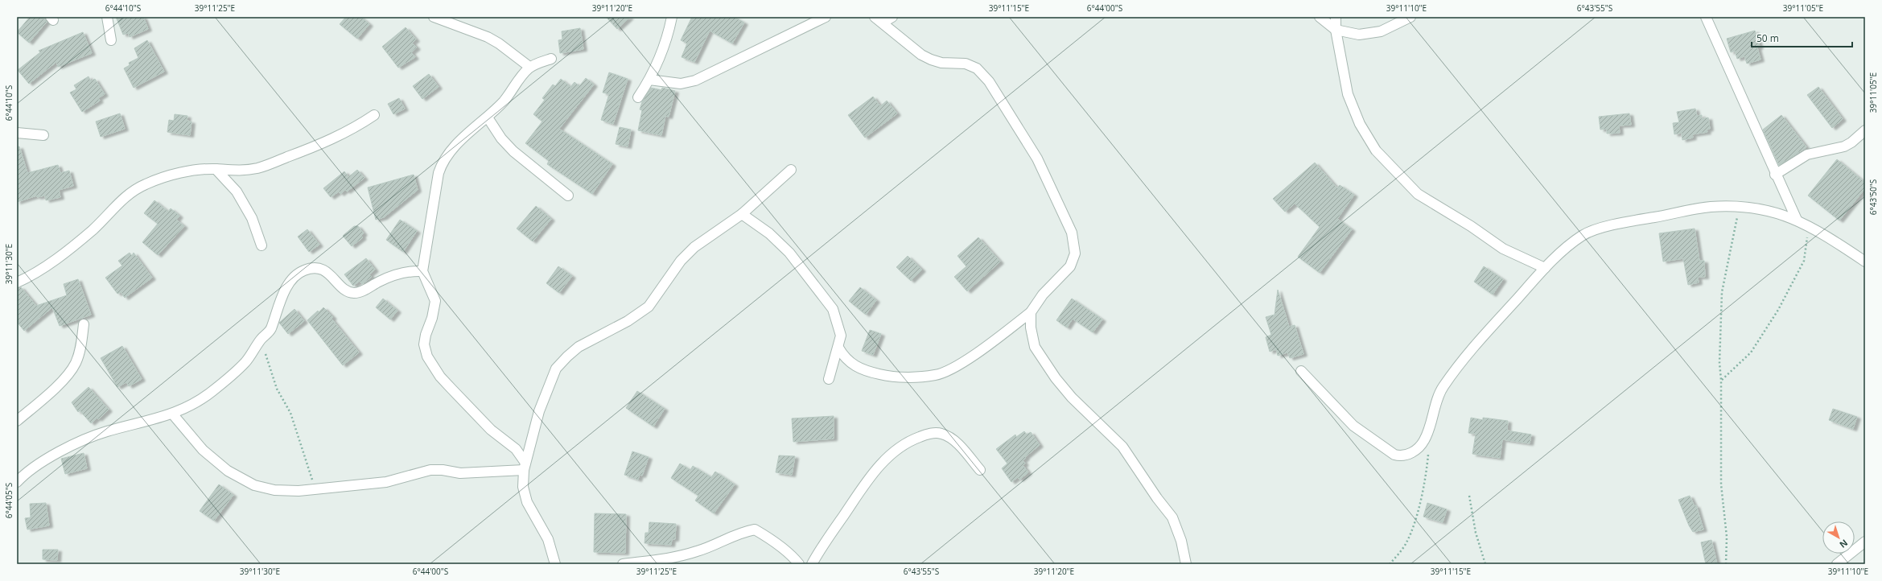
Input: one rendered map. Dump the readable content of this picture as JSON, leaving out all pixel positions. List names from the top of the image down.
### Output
{
  "scale_bar": "50 m",
  "north": "bottom right",
  "coordinates": [
    "6°44'10\"S",
    "39°11'25\"E",
    "39°11'20\"E",
    "39°11'15\"E",
    "6°44'00\"S",
    "39°11'10\"E",
    "6°43'55\"S",
    "39°11'05\"E",
    "6°43'50\"S",
    "39°11'30\"E",
    "6°44'05\"S"
  ]
}
